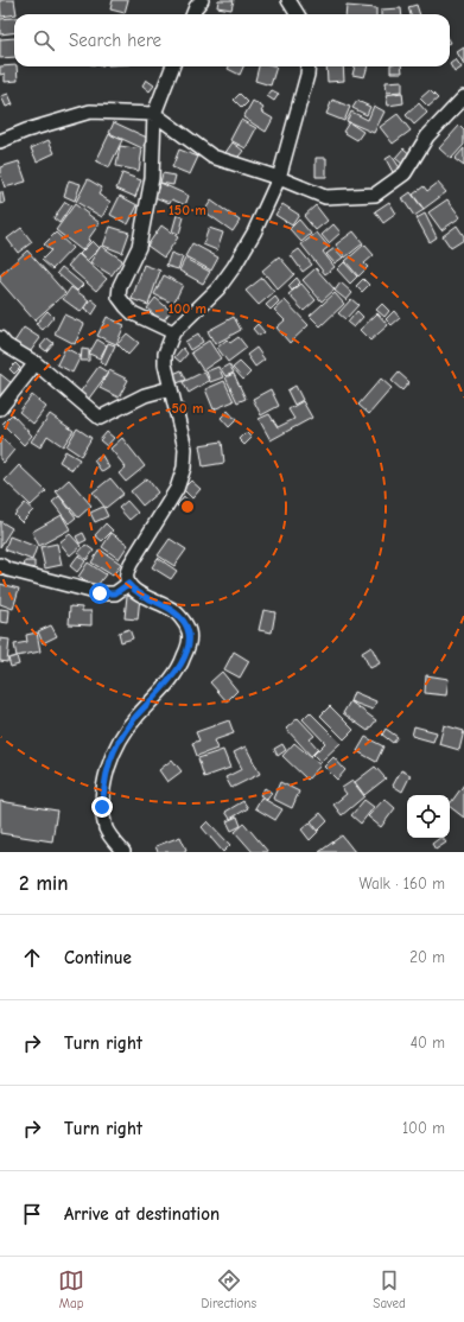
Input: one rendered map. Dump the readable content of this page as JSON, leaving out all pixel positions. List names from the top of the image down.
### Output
{
  "page": {
    "search": "Search here",
    "heading": ["2 min", "Walk · 160 m"],
    "list": [
      ["Continue", "20 m"],
      ["Turn right", "40 m"],
      ["Turn right", "100 m"],
      "Arrive at destination"
    ],
    "nav": ["Map", "Directions", "Saved"]
  },
  "rings": ["150 m", "100 m", "50 m"]
}
